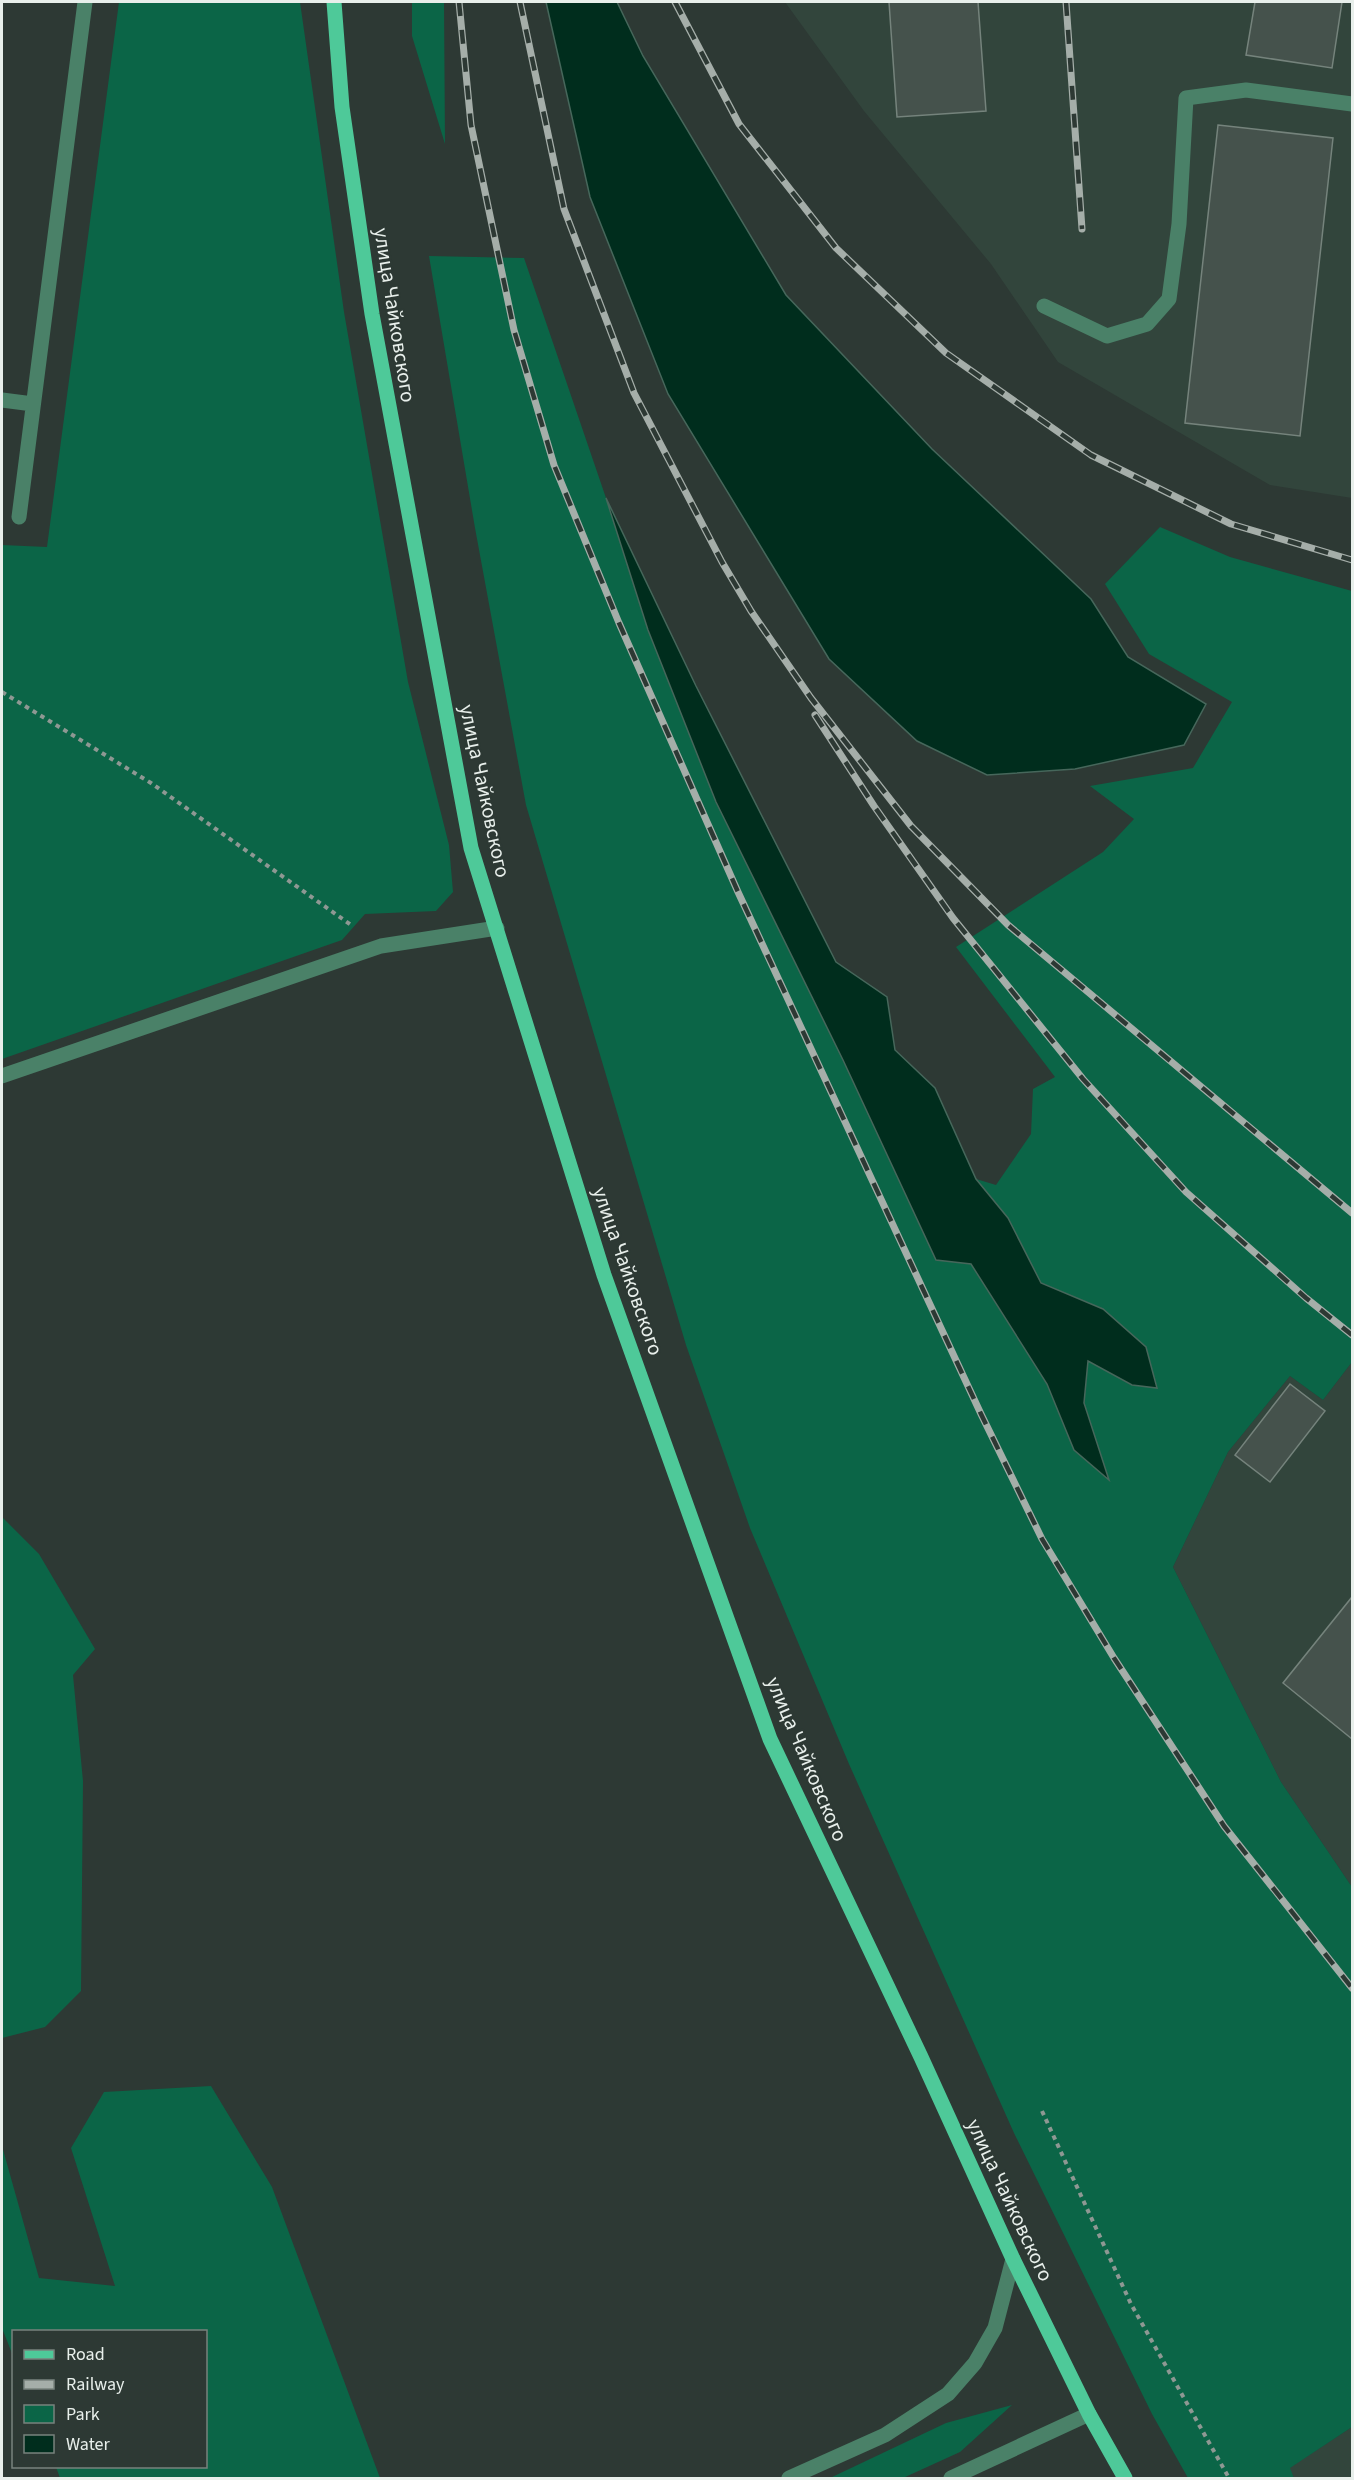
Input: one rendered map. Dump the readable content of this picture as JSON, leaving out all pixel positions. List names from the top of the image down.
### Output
{
  "streets": {
    "main road": ["улица Чайковского"]
  },
  "legend": [
    "Road",
    "Railway",
    "Park",
    "Water"
  ]
}
